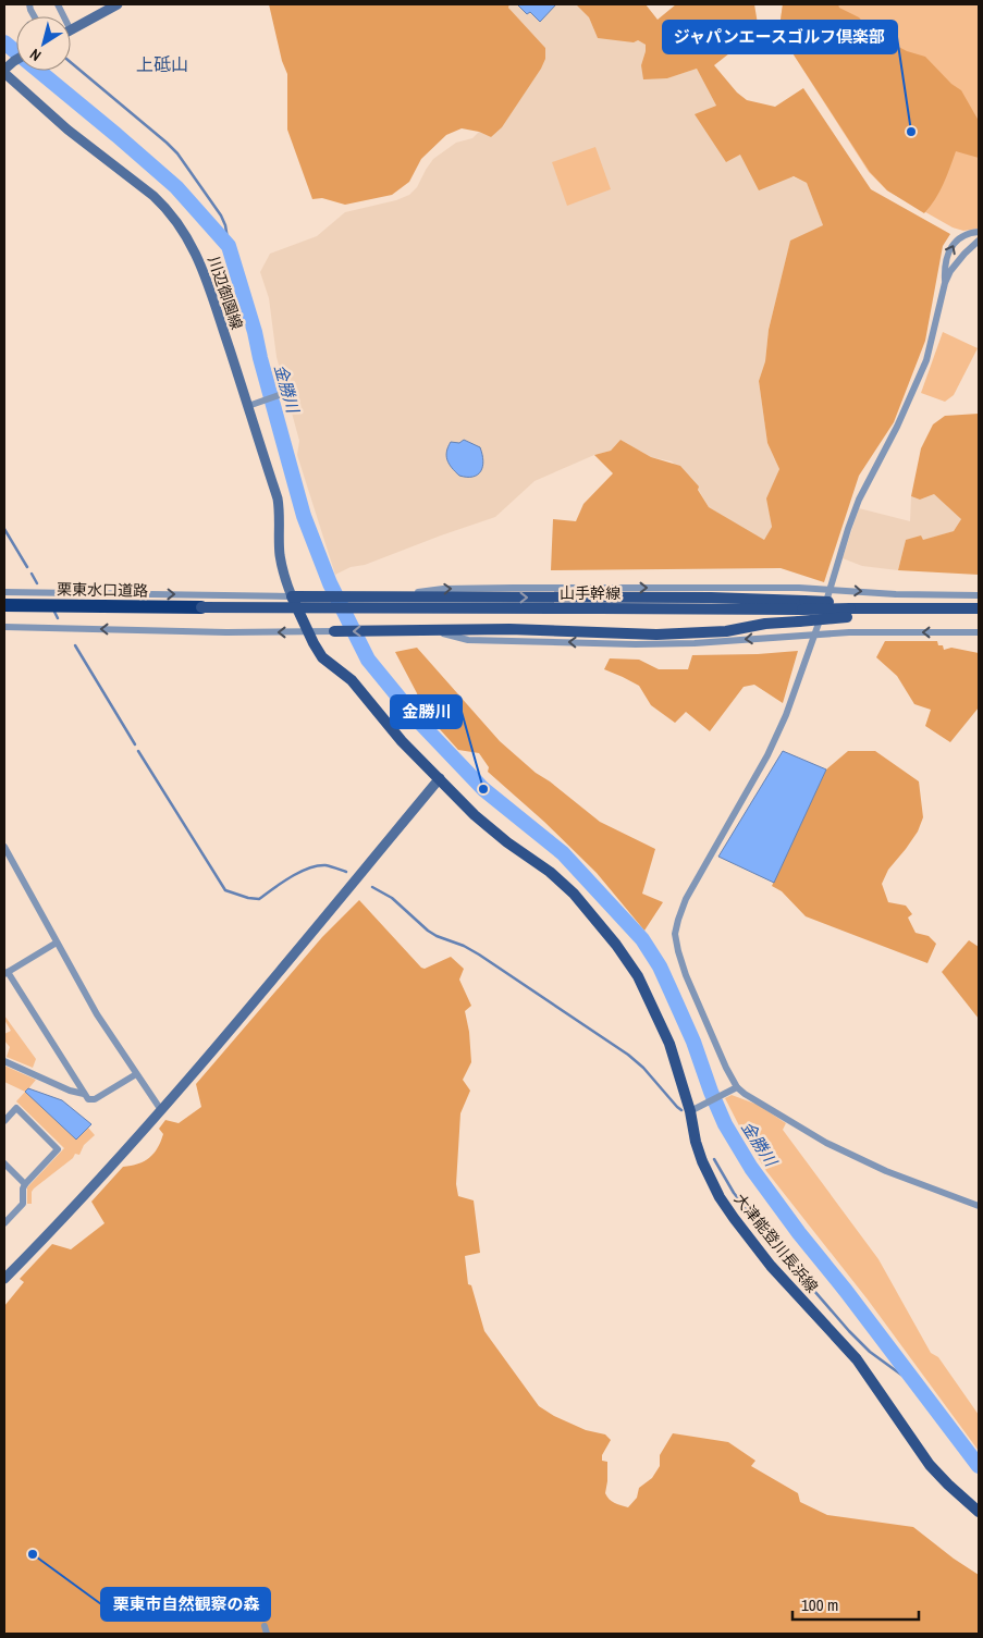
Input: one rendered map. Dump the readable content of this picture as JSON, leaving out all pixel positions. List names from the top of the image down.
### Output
{
  "streets": {
    "highway": ["栗東水口道路"],
    "main road": ["山手幹線", "大津能登川長浜線"],
    "street": ["川辺御園線"]
  },
  "crossings": [
    ["川辺御園線", "大津能登川長浜線"],
    ["栗東水口道路", "山手幹線"]
  ],
  "districts": ["上砥山"],
  "water": ["金勝川"],
  "places": ["ジャパンエースゴルフ倶楽部", "金勝川", "栗東市自然観察の森"],
  "scale_bar": "100 m",
  "north": "bottom left"
}
